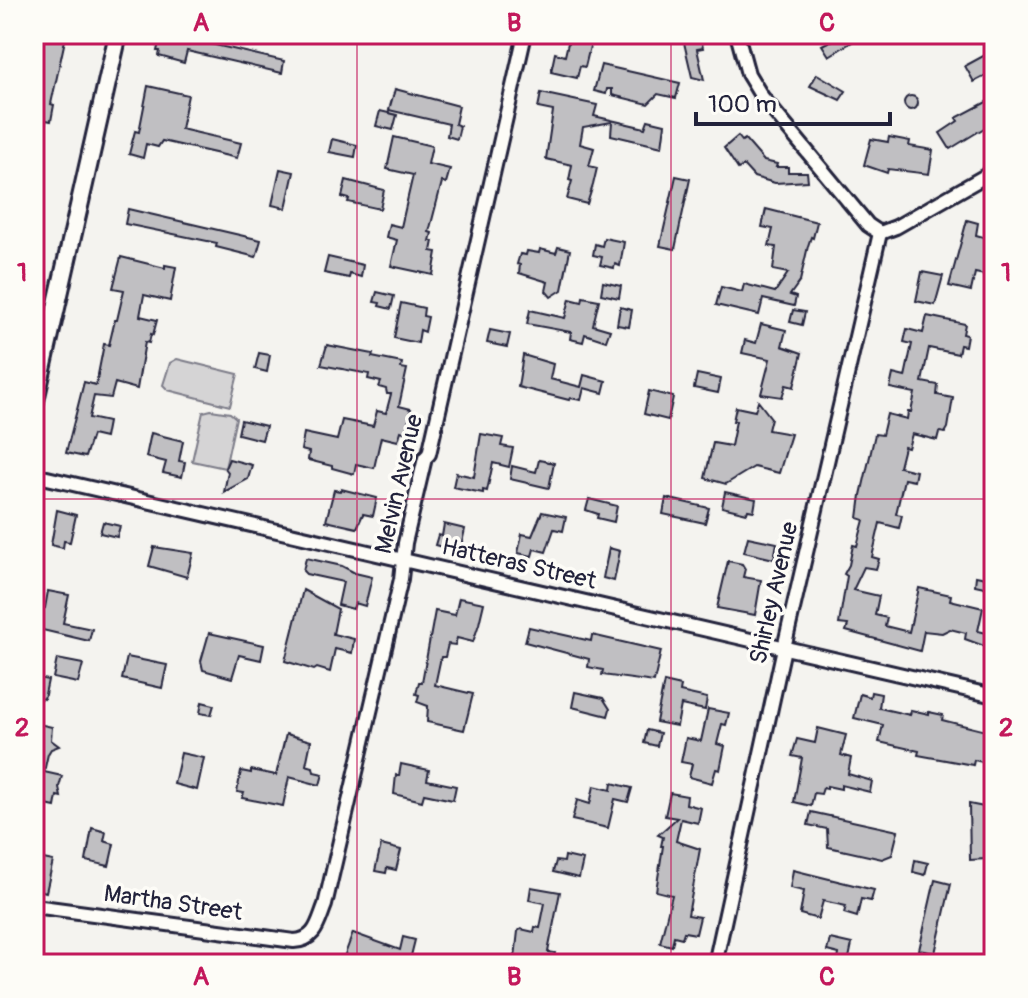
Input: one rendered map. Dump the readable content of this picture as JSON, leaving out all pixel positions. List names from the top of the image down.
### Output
{
  "streets": {
    "street": [
      "Melvin Avenue",
      "Hatteras Street",
      "Shirley Avenue",
      "Martha Street"
    ]
  },
  "crossings": [
    ["Melvin Avenue", "Hatteras Street"],
    ["Melvin Avenue", "Martha Street"],
    ["Hatteras Street", "Shirley Avenue"]
  ],
  "scale_bar": "100 m",
  "grid": {
    "columns": ["A", "B", "C"],
    "rows": ["1", "2"]
  }
}
